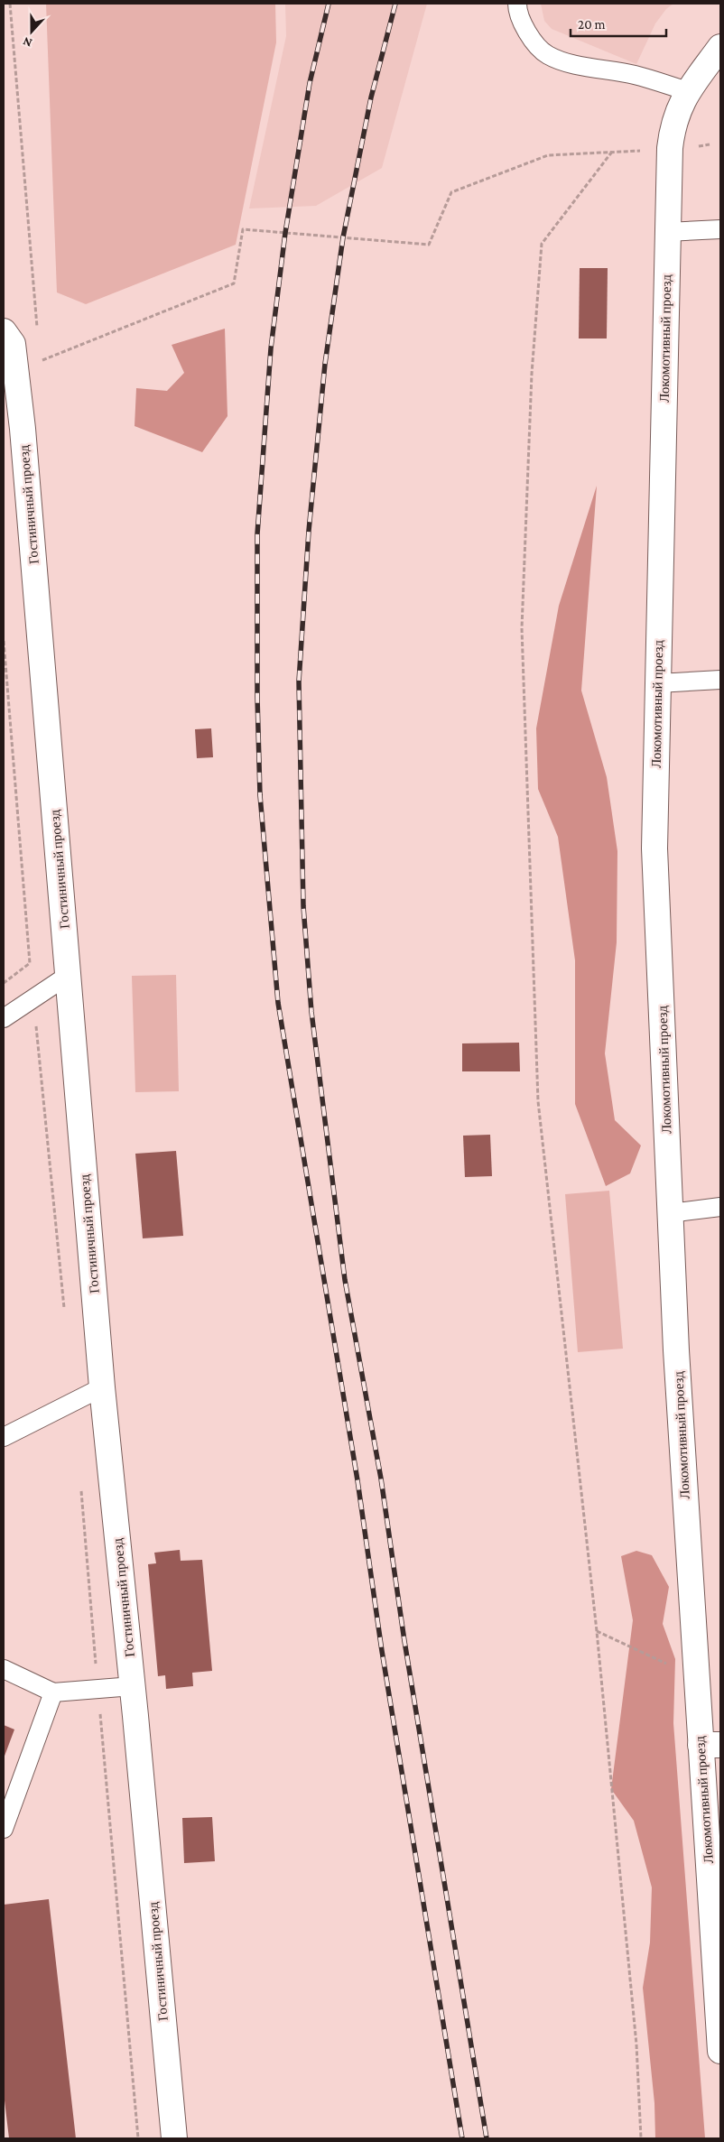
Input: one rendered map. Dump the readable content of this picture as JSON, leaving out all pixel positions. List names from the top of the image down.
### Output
{
  "streets": {
    "street": ["Локомотивный проезд", "Гостиничный проезд"]
  },
  "scale_bar": "20 m",
  "north": "bottom"
}
